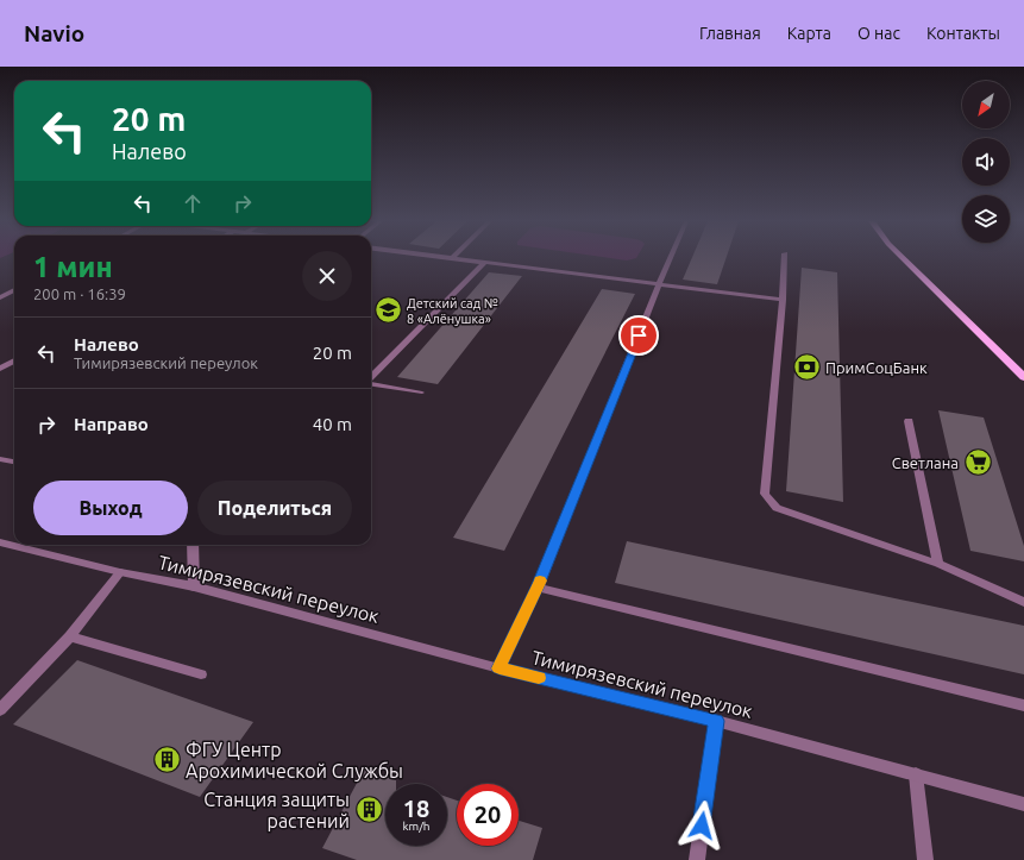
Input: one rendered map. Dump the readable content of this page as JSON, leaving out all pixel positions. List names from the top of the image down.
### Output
{
  "streets": {
    "street": ["Тимирязевский переулок"]
  },
  "places": {
    "school or university": ["Детский сад № 8 «Алёнушка»"],
    "bank": ["ПримСоцБанк"],
    "supermarket": ["Светлана"],
    "building": ["ФГУ Центр Арохимической Службы", "Станция защиты растений"]
  },
  "north": "bottom left",
  "page": {
    "header": "Navio",
    "nav": [
      "Главная",
      "Карта",
      "О нас",
      "Контакты"
    ],
    "turn": ["20 m", "Налево"],
    "heading": ["1 мин", "200 m · 16:39"],
    "list": [
      {
        "name": "Налево",
        "note": "Тимирязевский переулок",
        "value": "20 m"
      },
      {
        "name": "Направо",
        "value": "40 m"
      }
    ],
    "buttons": ["Выход", "Поделиться"],
    "speed": "18 km/h",
    "limit": "20"
  }
}
